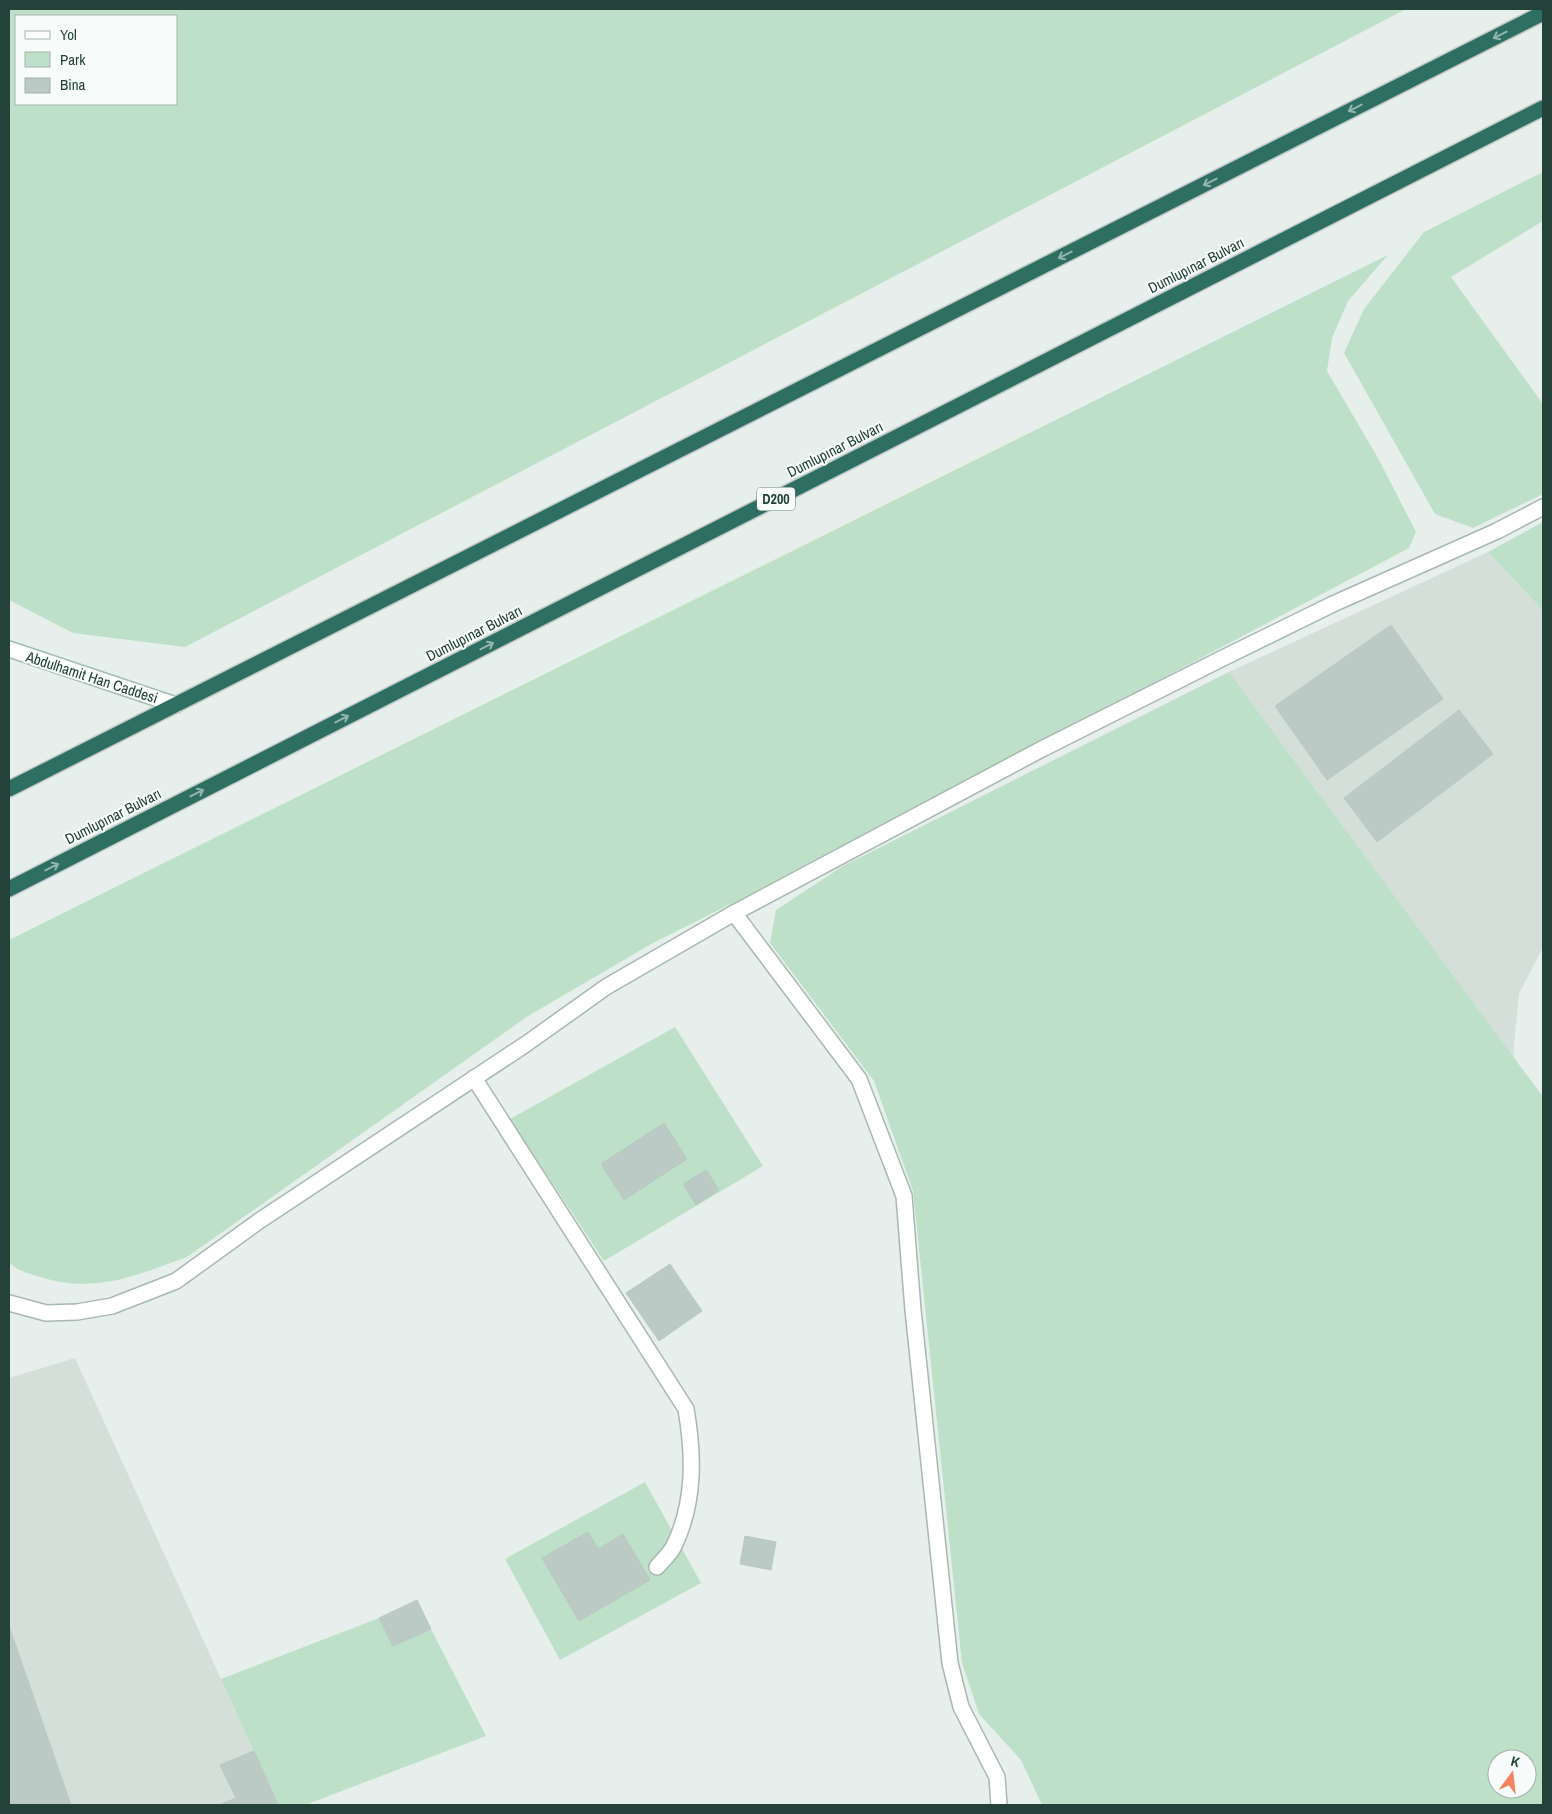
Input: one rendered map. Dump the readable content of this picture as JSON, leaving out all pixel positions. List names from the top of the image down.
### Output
{
  "streets": {
    "highway": ["Dumlupınar Bulvarı", "D200"],
    "street": ["Abdulhamit Han Caddesi"]
  },
  "legend": ["Yol", "Park", "Bina"],
  "north": "top"
}
